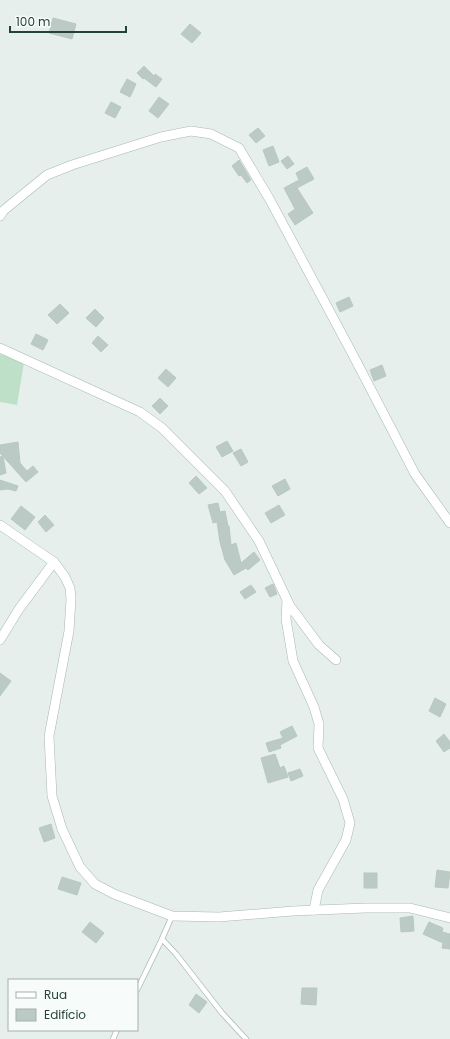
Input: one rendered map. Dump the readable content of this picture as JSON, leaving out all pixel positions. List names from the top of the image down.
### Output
{
  "legend": ["Rua", "Edifício"],
  "scale_bar": "100 m"
}
